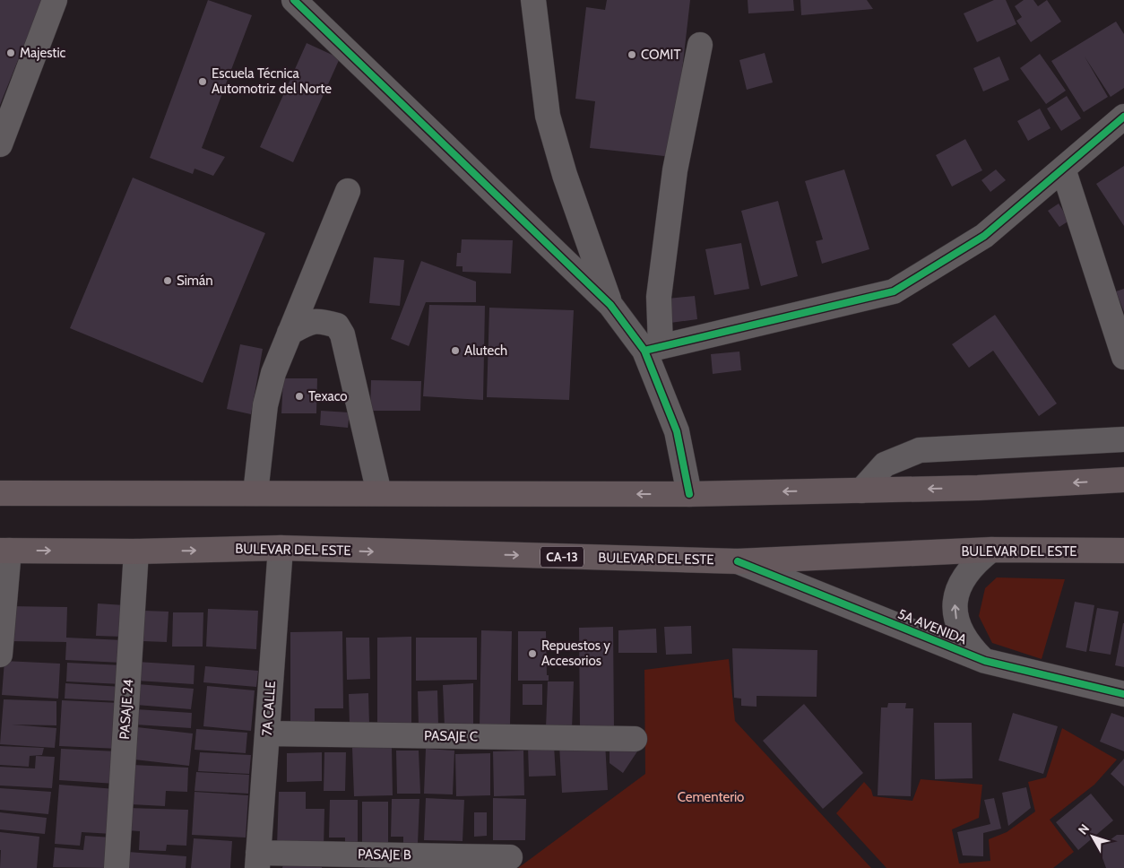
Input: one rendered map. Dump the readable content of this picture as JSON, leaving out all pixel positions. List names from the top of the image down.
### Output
{
  "streets": {
    "highway": ["BULEVAR DEL ESTE", "CA-13"],
    "street": [
      "5A AVENIDA",
      "7A CALLE",
      "PASAJE 24",
      "PASAJE C",
      "PASAJE B"
    ]
  },
  "crossings": [
    ["BULEVAR DEL ESTE", "5A AVENIDA"],
    ["BULEVAR DEL ESTE", "7A CALLE"],
    ["BULEVAR DEL ESTE", "PASAJE 24"],
    ["7A CALLE", "PASAJE C"],
    ["7A CALLE", "PASAJE B"]
  ],
  "parks": ["Cementerio"],
  "places": [
    "Majestic",
    "COMIT",
    "Escuela Técnica Automotriz del Norte",
    "Simán",
    "Alutech",
    "Texaco",
    "Repuestos y Accesorios"
  ],
  "north": "top left"
}
